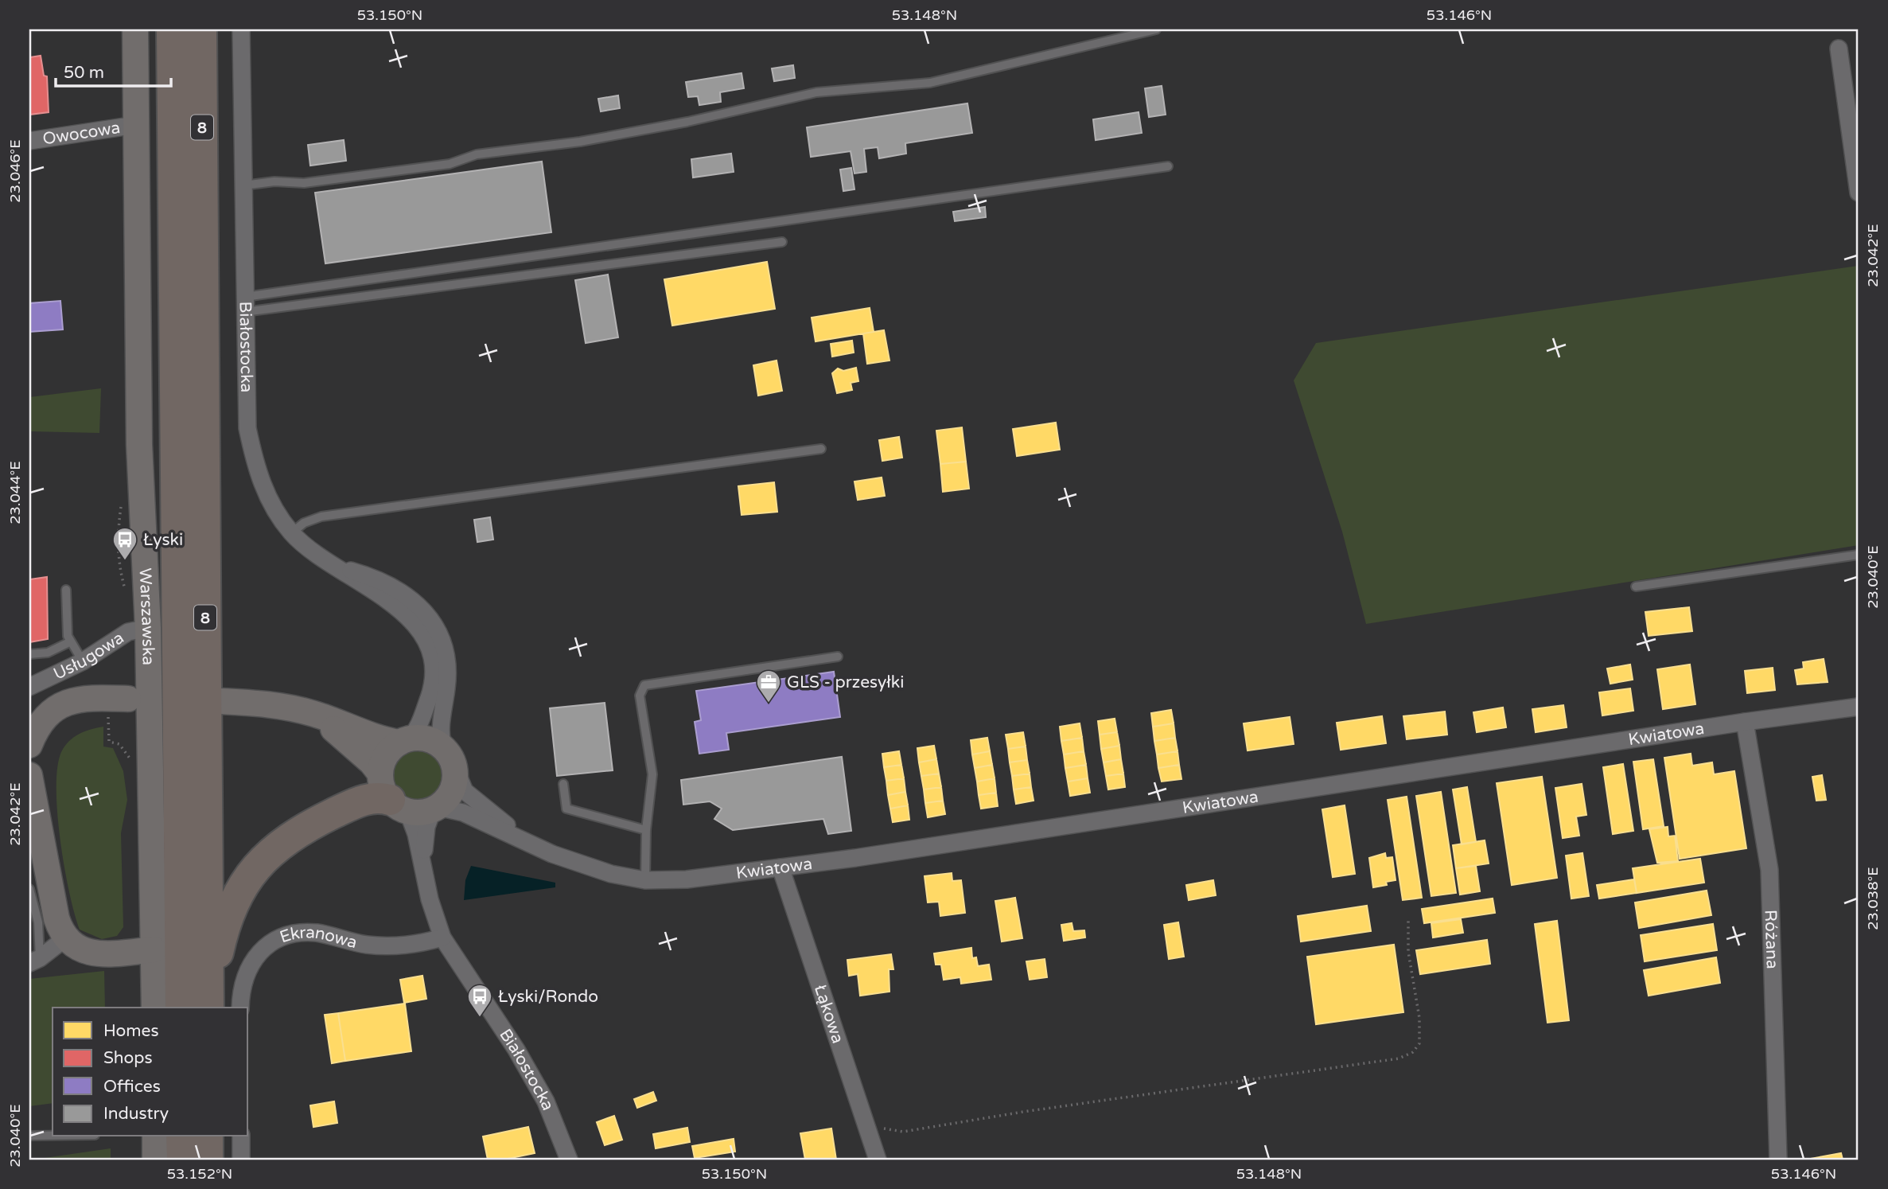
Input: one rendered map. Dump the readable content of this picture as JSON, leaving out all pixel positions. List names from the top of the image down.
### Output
{
  "streets": {
    "highway": ["8"],
    "street": [
      "Owocowa",
      "Białostocka",
      "Warszawska",
      "Usługowa",
      "Kwiatowa",
      "Różana",
      "Ekranowa",
      "Łąkowa"
    ]
  },
  "crossings": [
    ["Owocowa", "Warszawska"],
    ["Białostocka", "Kwiatowa"],
    ["Białostocka", "Ekranowa"],
    ["Warszawska", "Usługowa"],
    ["Kwiatowa", "Różana"],
    ["Kwiatowa", "Łąkowa"]
  ],
  "places": {
    "bus stop": ["Łyski", "Łyski/Rondo"],
    "office": ["GLS - przesyłki"]
  },
  "legend": [
    "Homes",
    "Shops",
    "Offices",
    "Industry"
  ],
  "scale_bar": "50 m",
  "coordinates": [
    "53.150°N",
    "53.148°N",
    "53.146°N",
    "23.046°E",
    "23.042°E",
    "23.044°E",
    "23.040°E",
    "23.038°E",
    "53.152°N"
  ]
}
